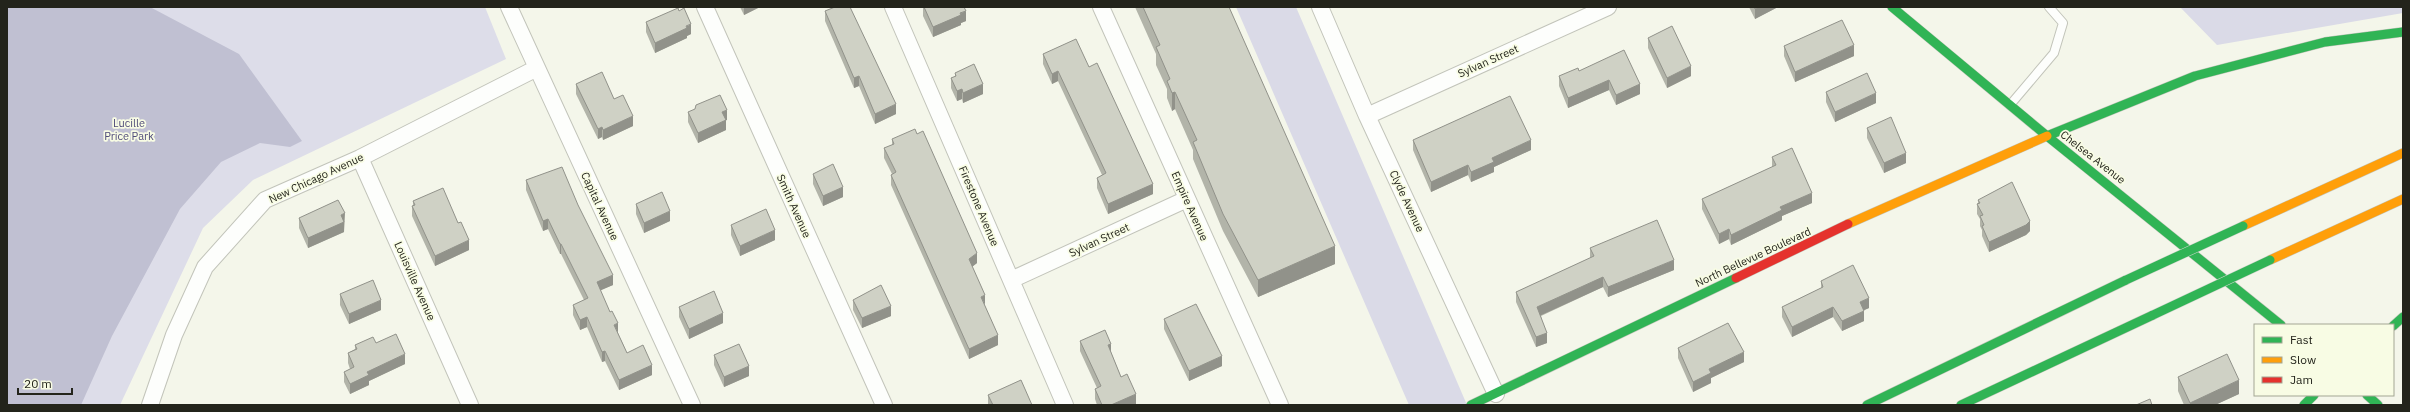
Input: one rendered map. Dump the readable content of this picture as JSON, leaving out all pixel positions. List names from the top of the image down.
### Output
{
  "streets": {
    "main road": ["Chelsea Avenue", "North Bellevue Boulevard"],
    "street": [
      "Sylvan Street",
      "New Chicago Avenue",
      "Clyde Avenue",
      "Capital Avenue",
      "Smith Avenue",
      "Firestone Avenue",
      "Empire Avenue",
      "Louisville Avenue"
    ]
  },
  "crossings": [
    ["Sylvan Street", "Clyde Avenue"],
    ["Sylvan Street", "Firestone Avenue"],
    ["Sylvan Street", "Empire Avenue"],
    ["Chelsea Avenue", "North Bellevue Boulevard"],
    ["New Chicago Avenue", "Capital Avenue"],
    ["New Chicago Avenue", "Louisville Avenue"],
    ["Clyde Avenue", "North Bellevue Boulevard"]
  ],
  "parks": ["Lucille Price Park"],
  "legend": ["Fast", "Slow", "Jam"],
  "scale_bar": "20 m"
}
